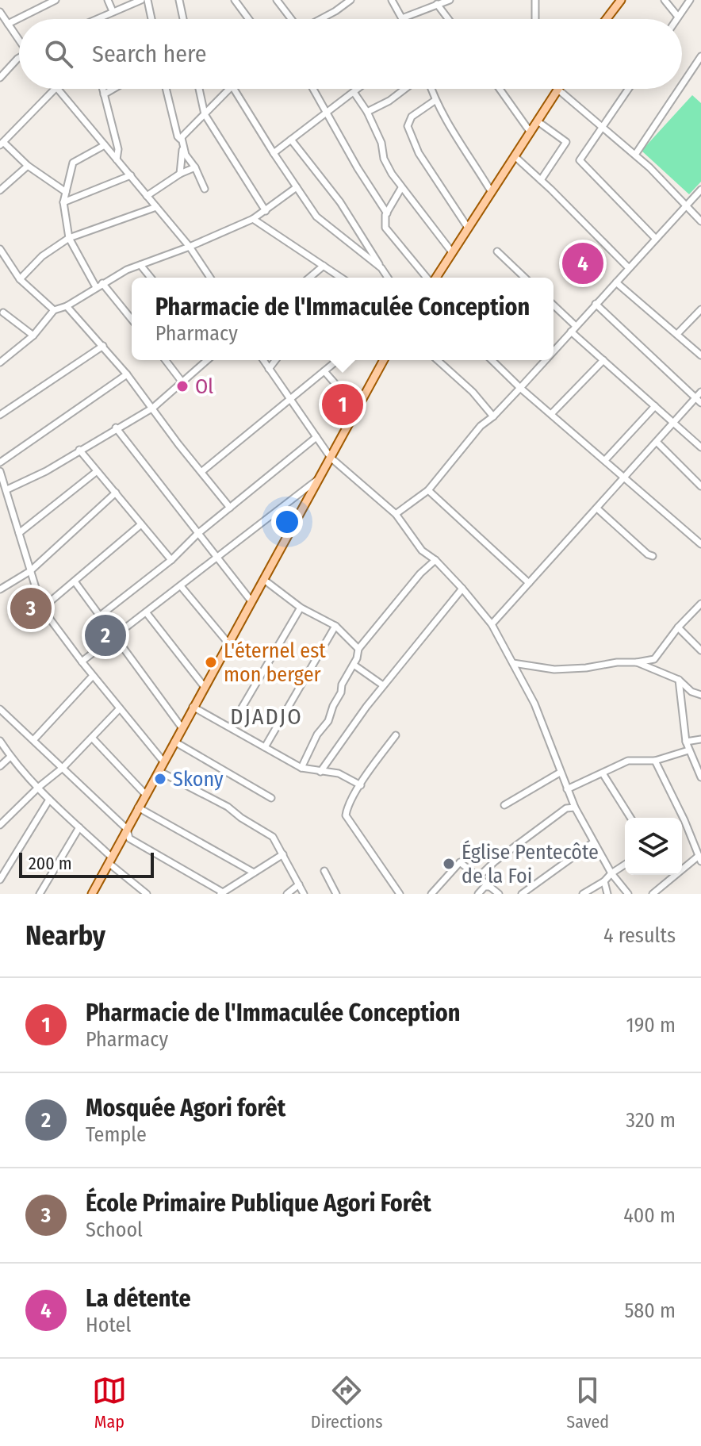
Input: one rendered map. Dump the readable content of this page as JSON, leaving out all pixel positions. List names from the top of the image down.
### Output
{
  "districts": ["DJADJO"],
  "places": [
    "Ol",
    "L'éternel est mon berger",
    "Skony",
    "Église Pentecôte de la Foi"
  ],
  "scale_bar": "200 m",
  "page": {
    "search": "Search here",
    "pins": [
      "4",
      "1",
      "3",
      "2"
    ],
    "popup": ["Pharmacie de l'Immaculée Conception", "Pharmacy"],
    "scale": "200 m",
    "heading": ["Nearby", "4 results"],
    "list": [
      {
        "mark": "1",
        "name": "Pharmacie de l'Immaculée Conception",
        "note": "Pharmacy",
        "value": "190 m"
      },
      {
        "mark": "2",
        "name": "Mosquée Agori forêt",
        "note": "Temple",
        "value": "320 m"
      },
      {
        "mark": "3",
        "name": "École Primaire Publique Agori Forêt",
        "note": "School",
        "value": "400 m"
      },
      {
        "mark": "4",
        "name": "La détente",
        "note": "Hotel",
        "value": "580 m"
      }
    ],
    "nav": ["Map", "Directions", "Saved"]
  }
}
